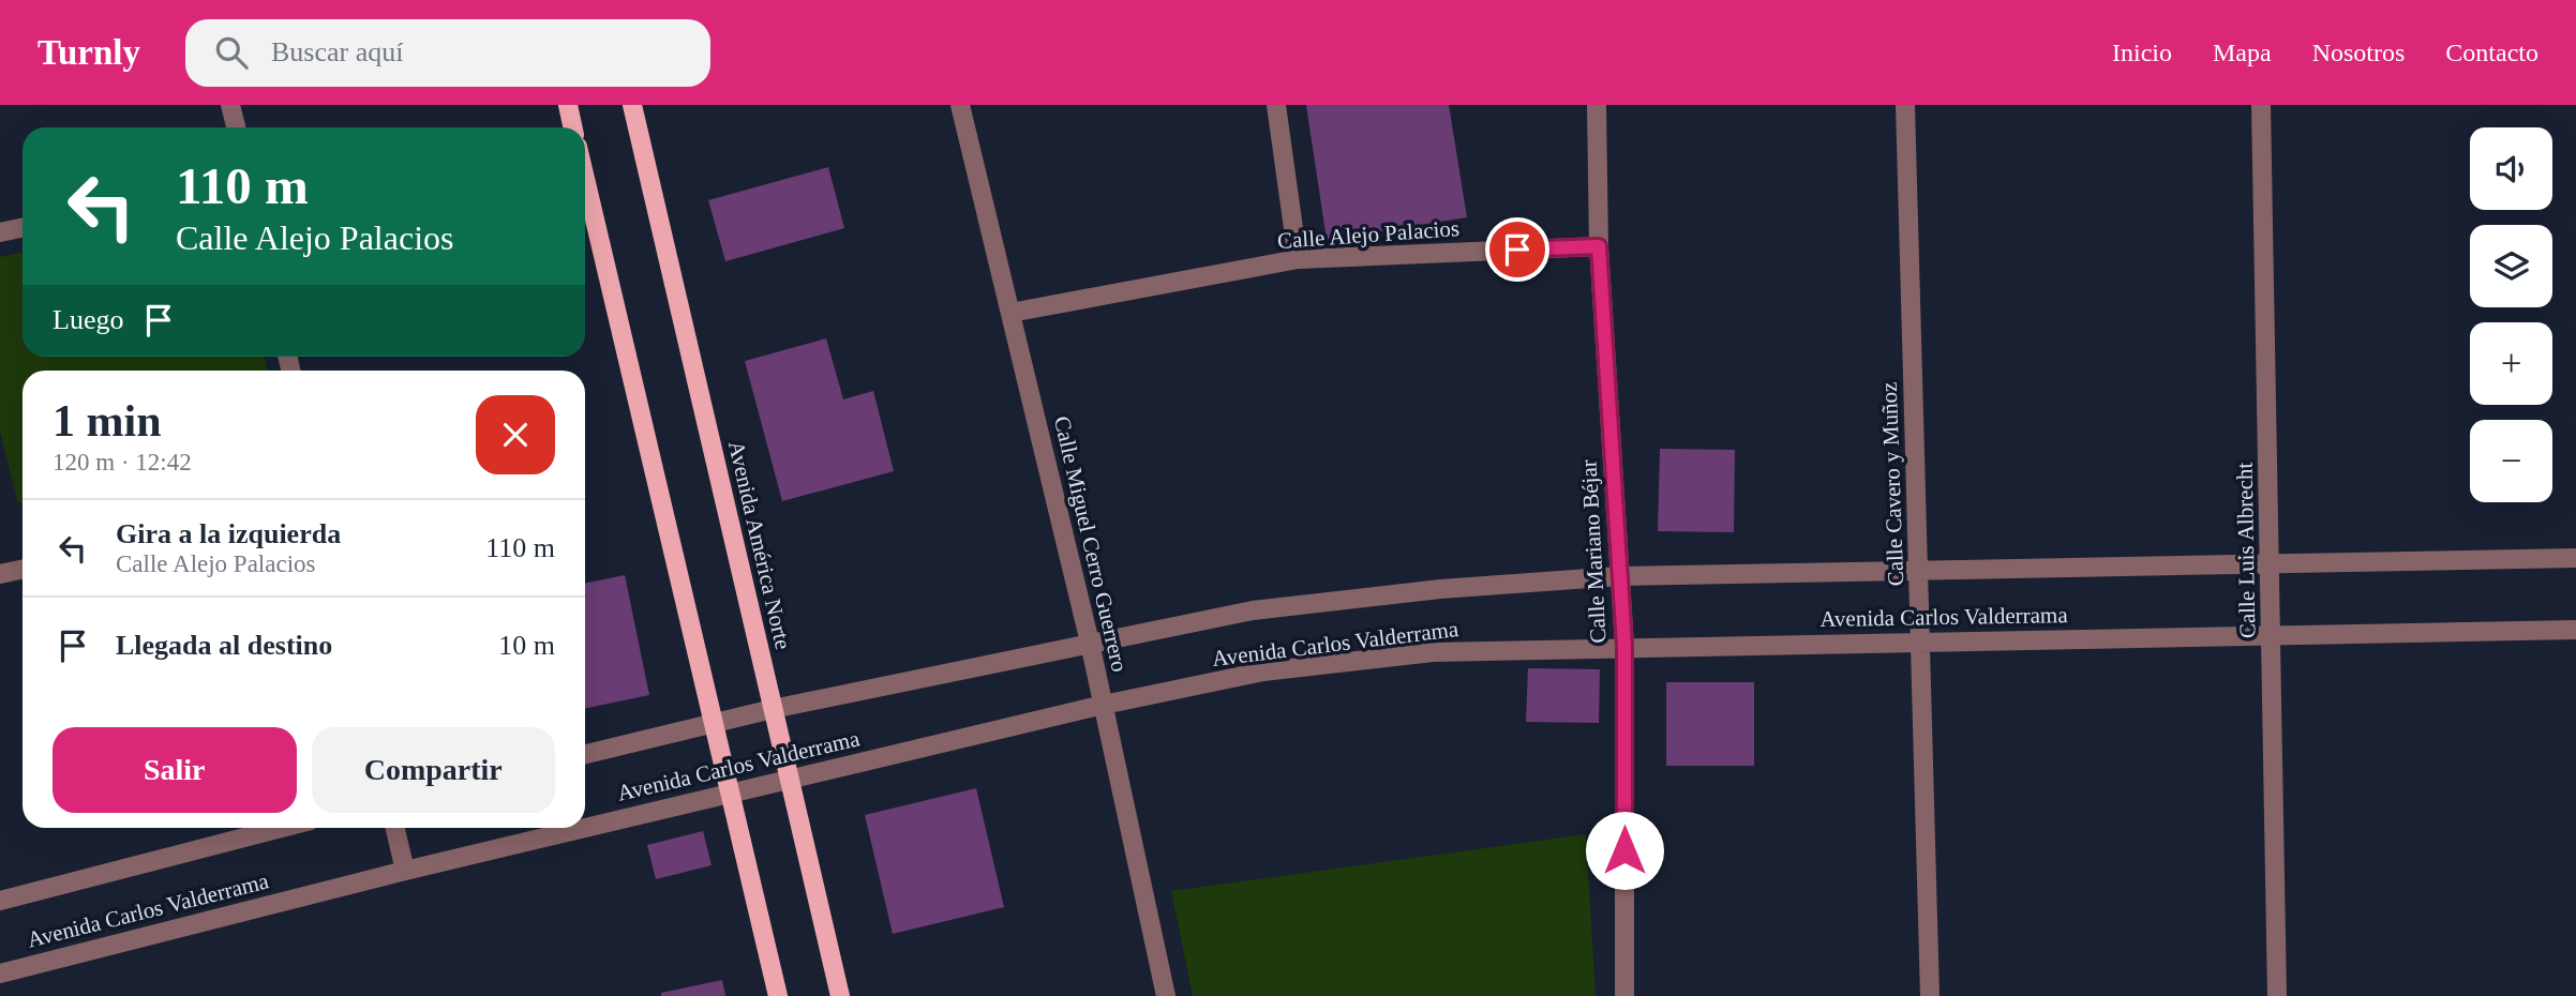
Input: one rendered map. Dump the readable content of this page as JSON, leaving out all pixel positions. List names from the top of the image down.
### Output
{
  "streets": {
    "main road": ["Avenida América Norte"],
    "street": [
      "Calle Alejo Palacios",
      "Calle Cavero y Muñoz",
      "Calle Miguel Cerro Guerrero",
      "Calle Luis Albrecht",
      "Calle Mariano Béjar",
      "Avenida Carlos Valderrama"
    ]
  },
  "crossings": [
    ["Calle Alejo Palacios", "Calle Miguel Cerro Guerrero"],
    ["Calle Alejo Palacios", "Calle Mariano Béjar"],
    ["Calle Cavero y Muñoz", "Avenida Carlos Valderrama"],
    ["Calle Miguel Cerro Guerrero", "Avenida Carlos Valderrama"],
    ["Avenida América Norte", "Avenida Carlos Valderrama"],
    ["Calle Luis Albrecht", "Avenida Carlos Valderrama"],
    ["Calle Mariano Béjar", "Avenida Carlos Valderrama"]
  ],
  "page": {
    "header": "Turnly",
    "search": "Buscar aquí",
    "nav": [
      "Inicio",
      "Mapa",
      "Nosotros",
      "Contacto"
    ],
    "map_buttons": ["+", "−"],
    "turn": ["110 m", "Calle Alejo Palacios"],
    "then": "Luego",
    "heading": ["1 min", "120 m · 12:42"],
    "list": [
      {
        "name": "Gira a la izquierda",
        "note": "Calle Alejo Palacios",
        "value": "110 m"
      },
      {
        "name": "Llegada al destino",
        "value": "10 m"
      }
    ],
    "buttons": ["Salir", "Compartir"]
  }
}
